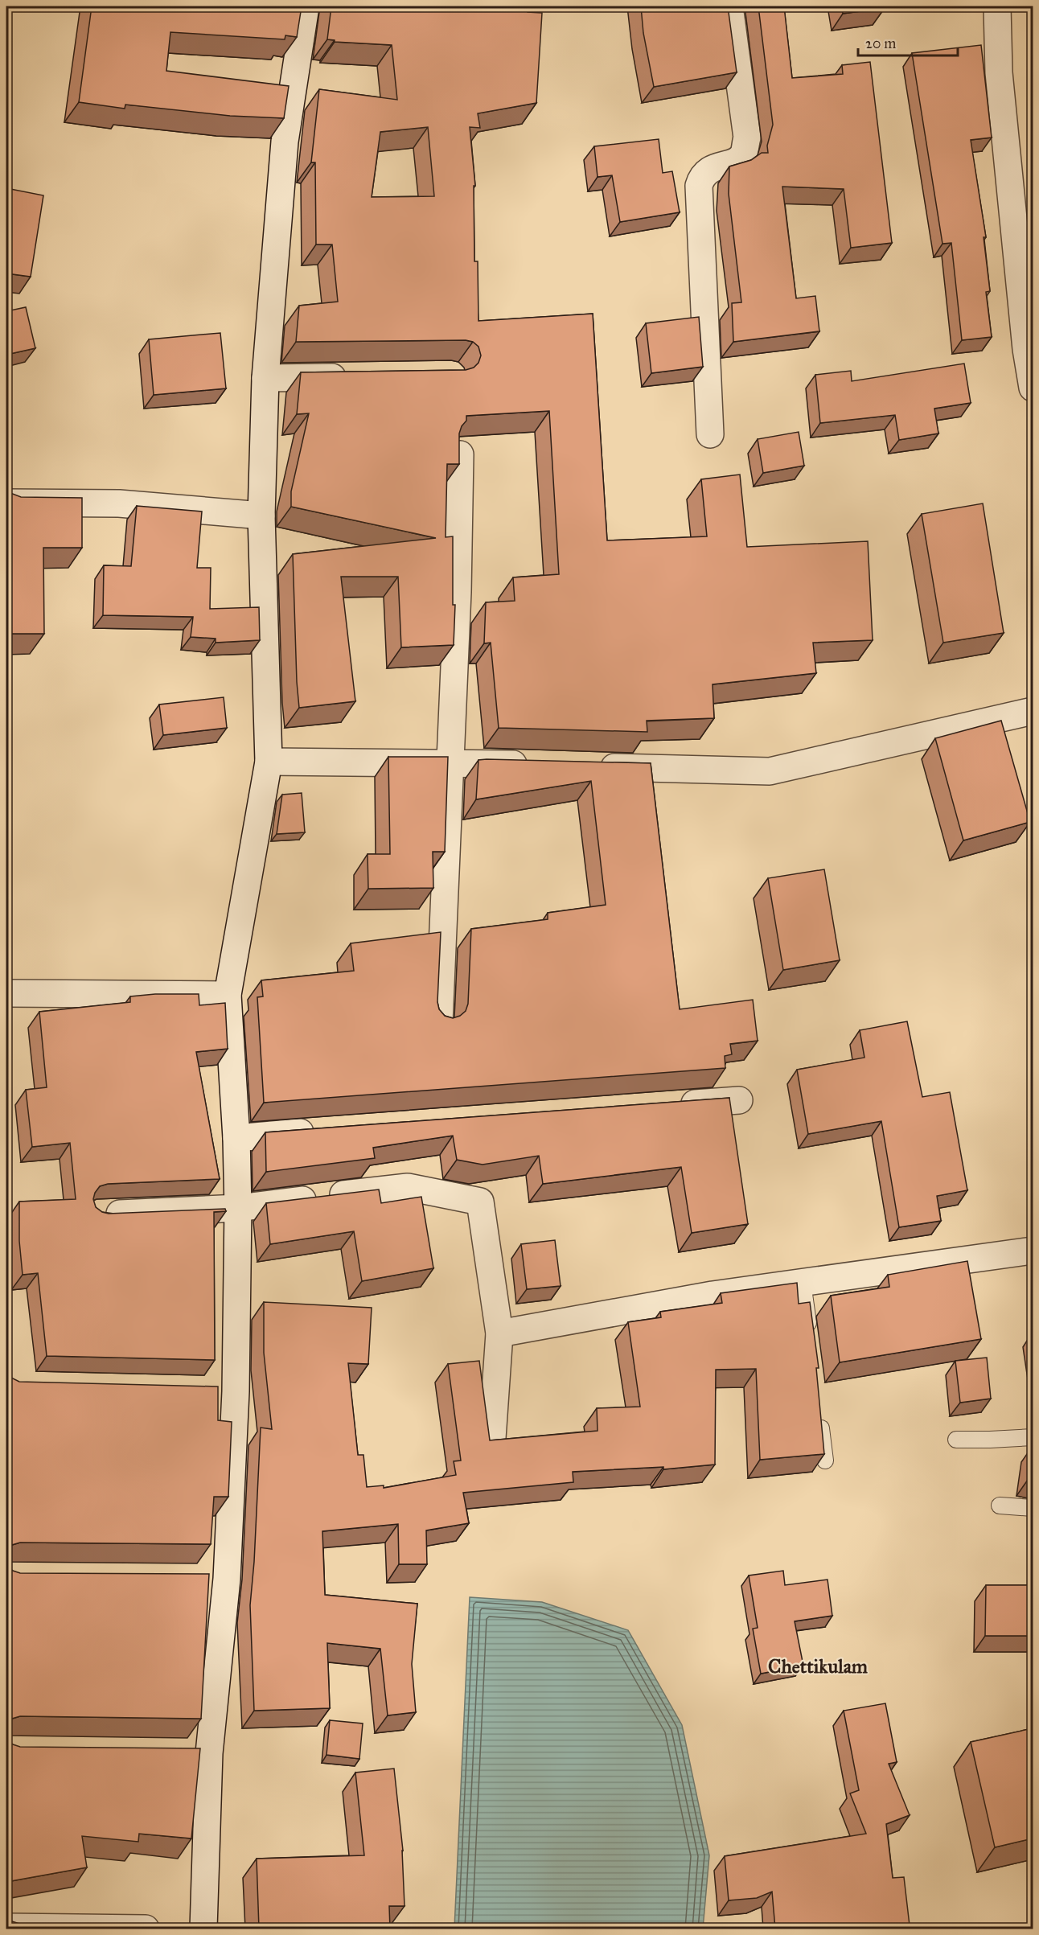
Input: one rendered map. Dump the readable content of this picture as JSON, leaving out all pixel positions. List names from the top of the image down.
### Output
{
  "districts": ["Chettikulam"],
  "scale_bar": "20 m"
}
